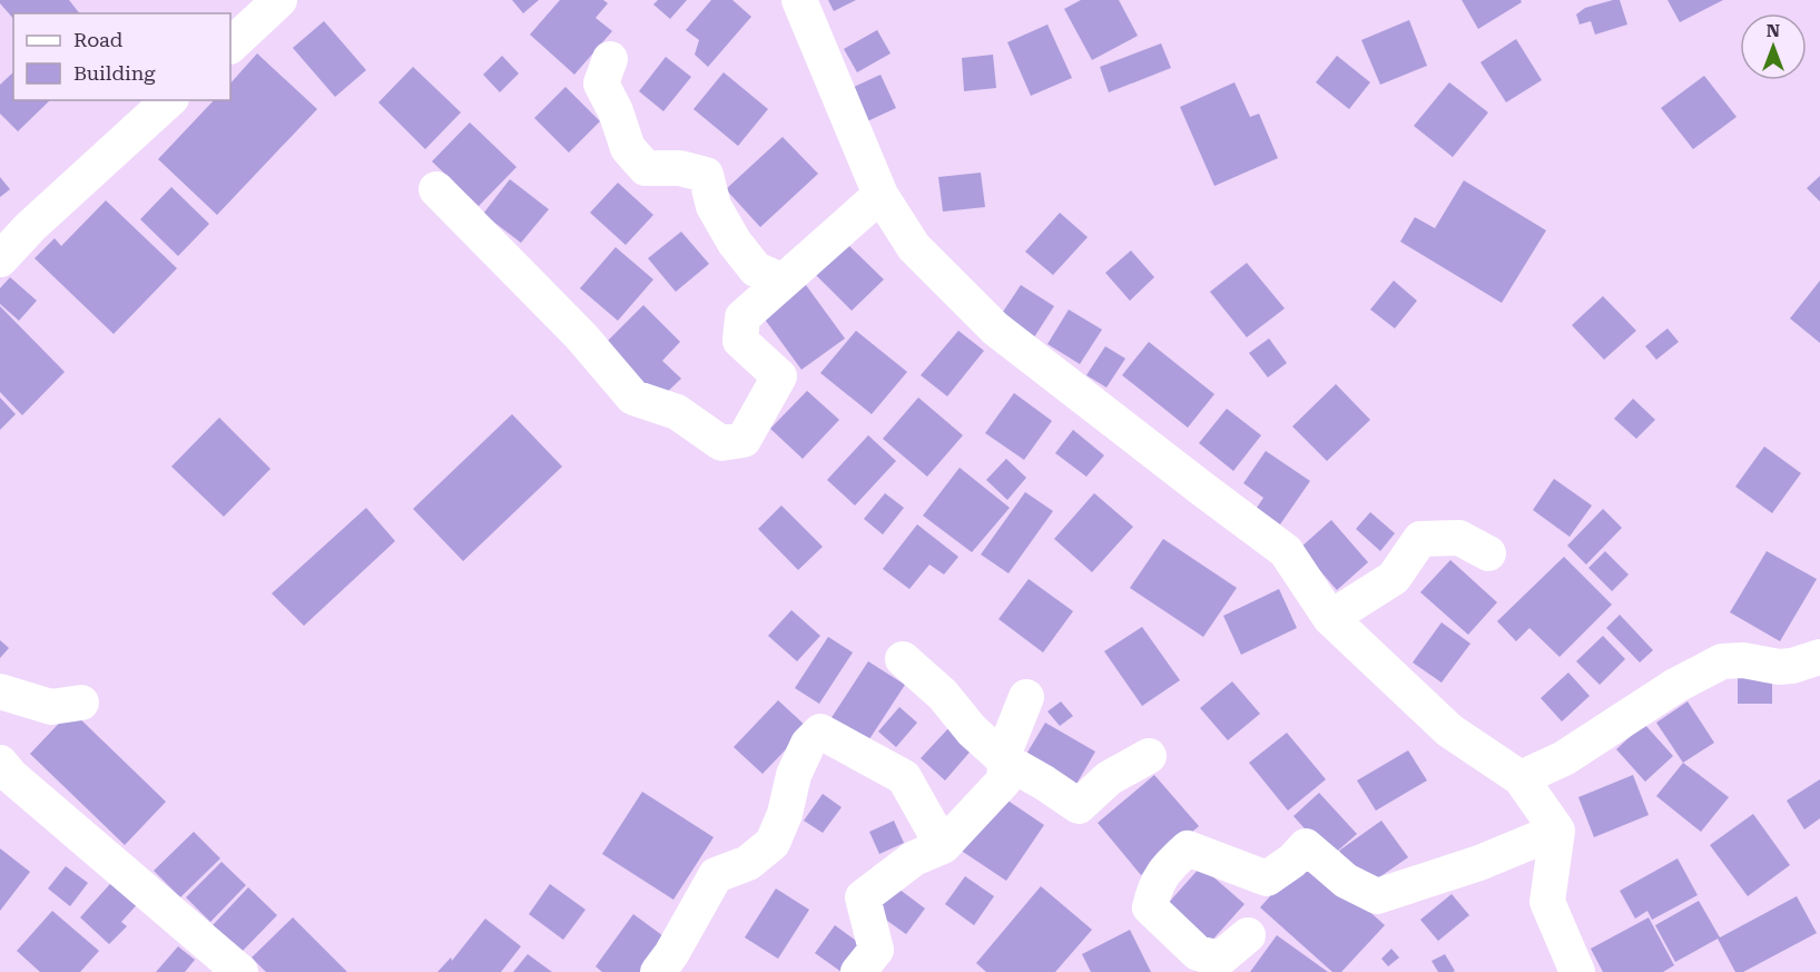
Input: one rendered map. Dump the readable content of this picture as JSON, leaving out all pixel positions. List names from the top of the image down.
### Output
{
  "legend": ["Road", "Building"],
  "north": "top"
}
